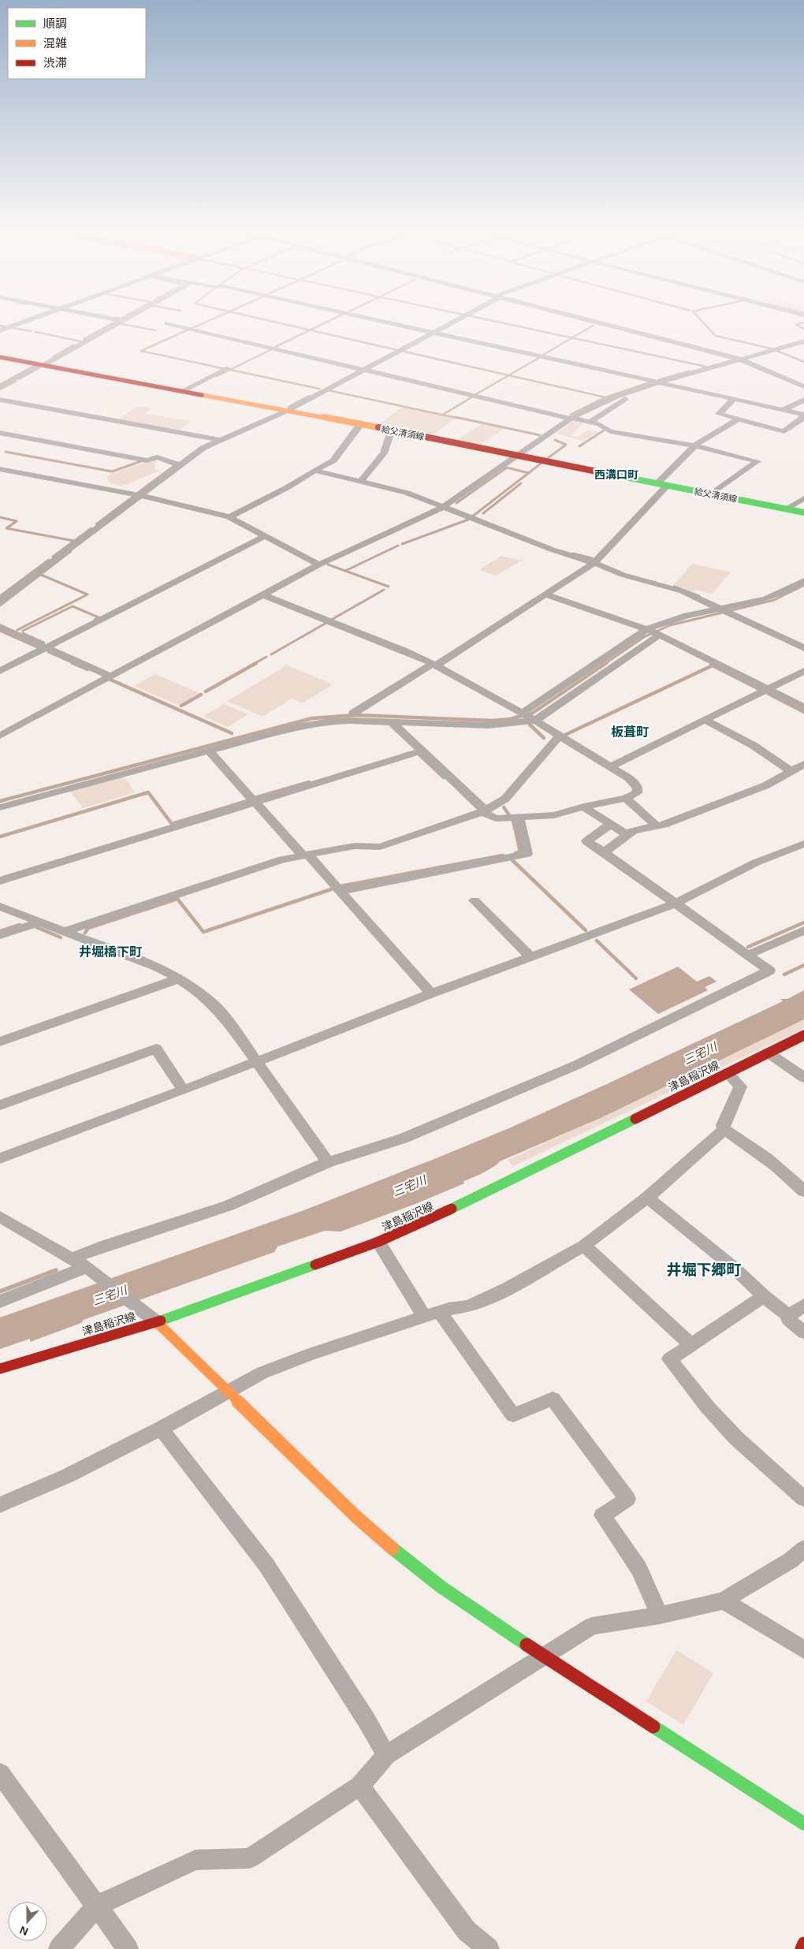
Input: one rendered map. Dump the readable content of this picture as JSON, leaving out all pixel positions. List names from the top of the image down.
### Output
{
  "streets": {
    "main road": ["給父清須線", "津島稲沢線"]
  },
  "districts": [
    "西溝口町",
    "板葺町",
    "井堀橋下町",
    "井堀下郷町"
  ],
  "water": ["三宅川"],
  "legend": ["順調", "混雑", "渋滞"],
  "north": "bottom"
}
